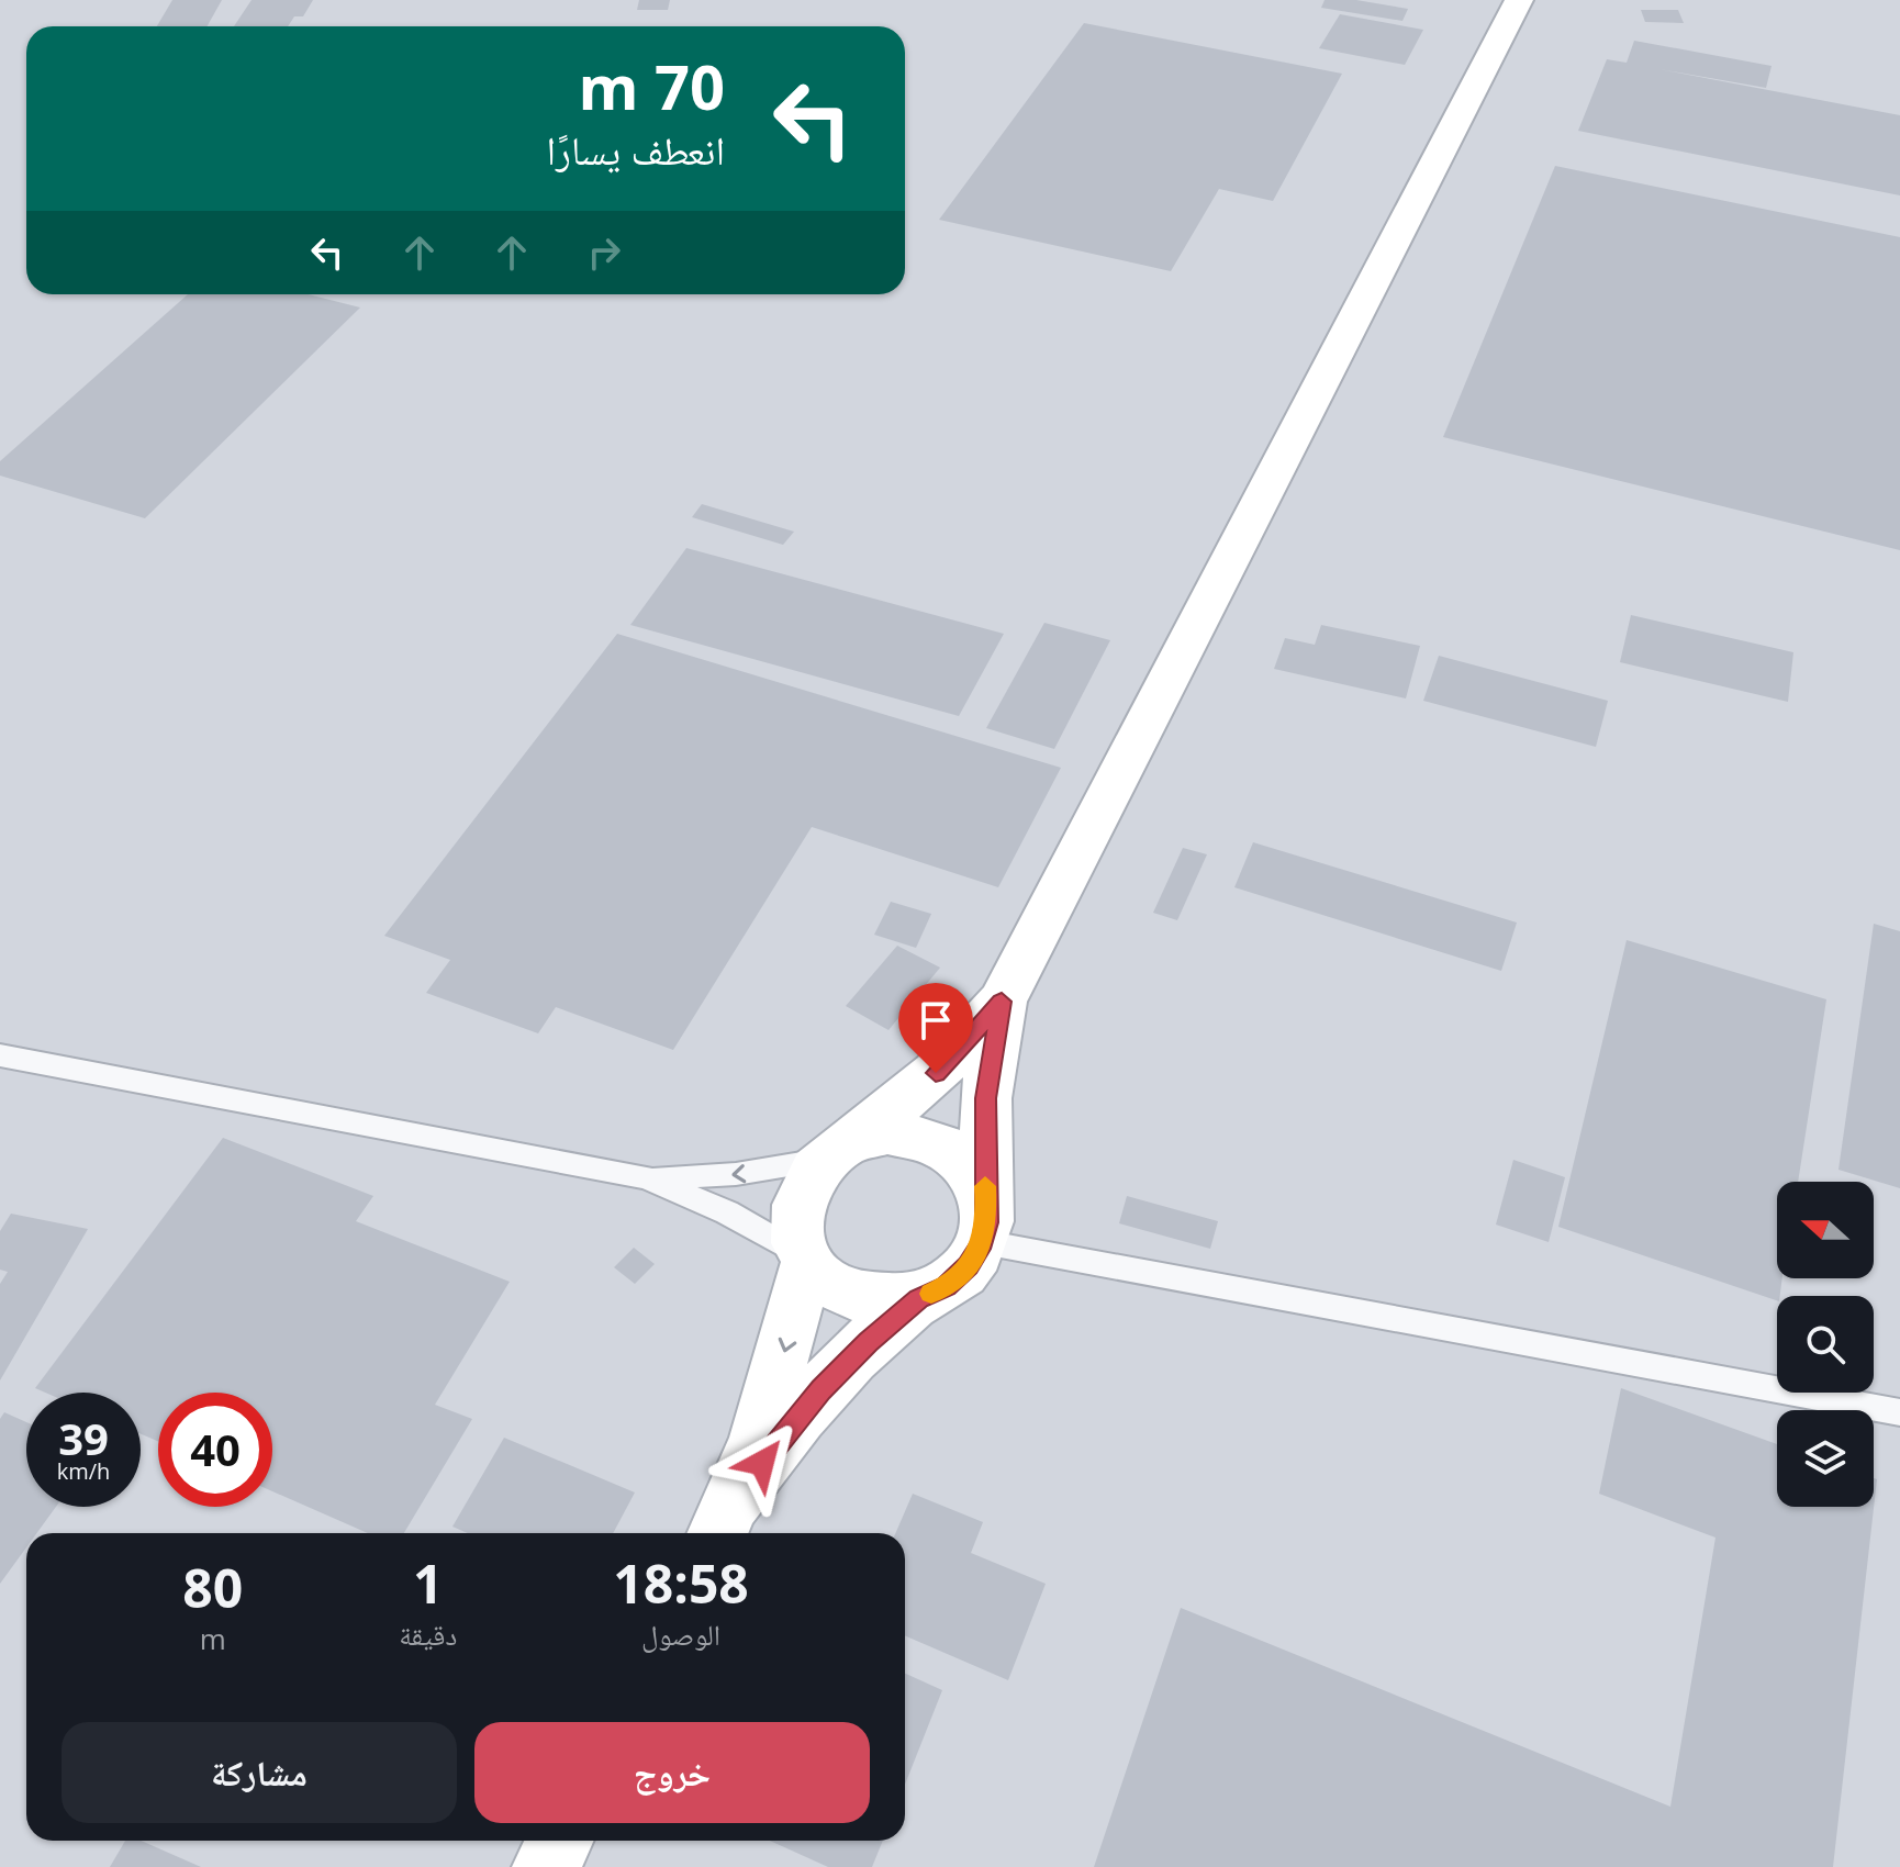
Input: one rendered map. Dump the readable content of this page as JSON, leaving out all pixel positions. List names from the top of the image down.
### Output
{
  "north": "left",
  "page": {
    "turn": ["70 m", "انعطف يسارًا"],
    "speed": "39 km/h",
    "limit": "40",
    "eta": [
      "18:58",
      "الوصول",
      "1",
      "دقيقة",
      "80",
      "m"
    ],
    "buttons": ["خروج", "مشاركة"]
  }
}
